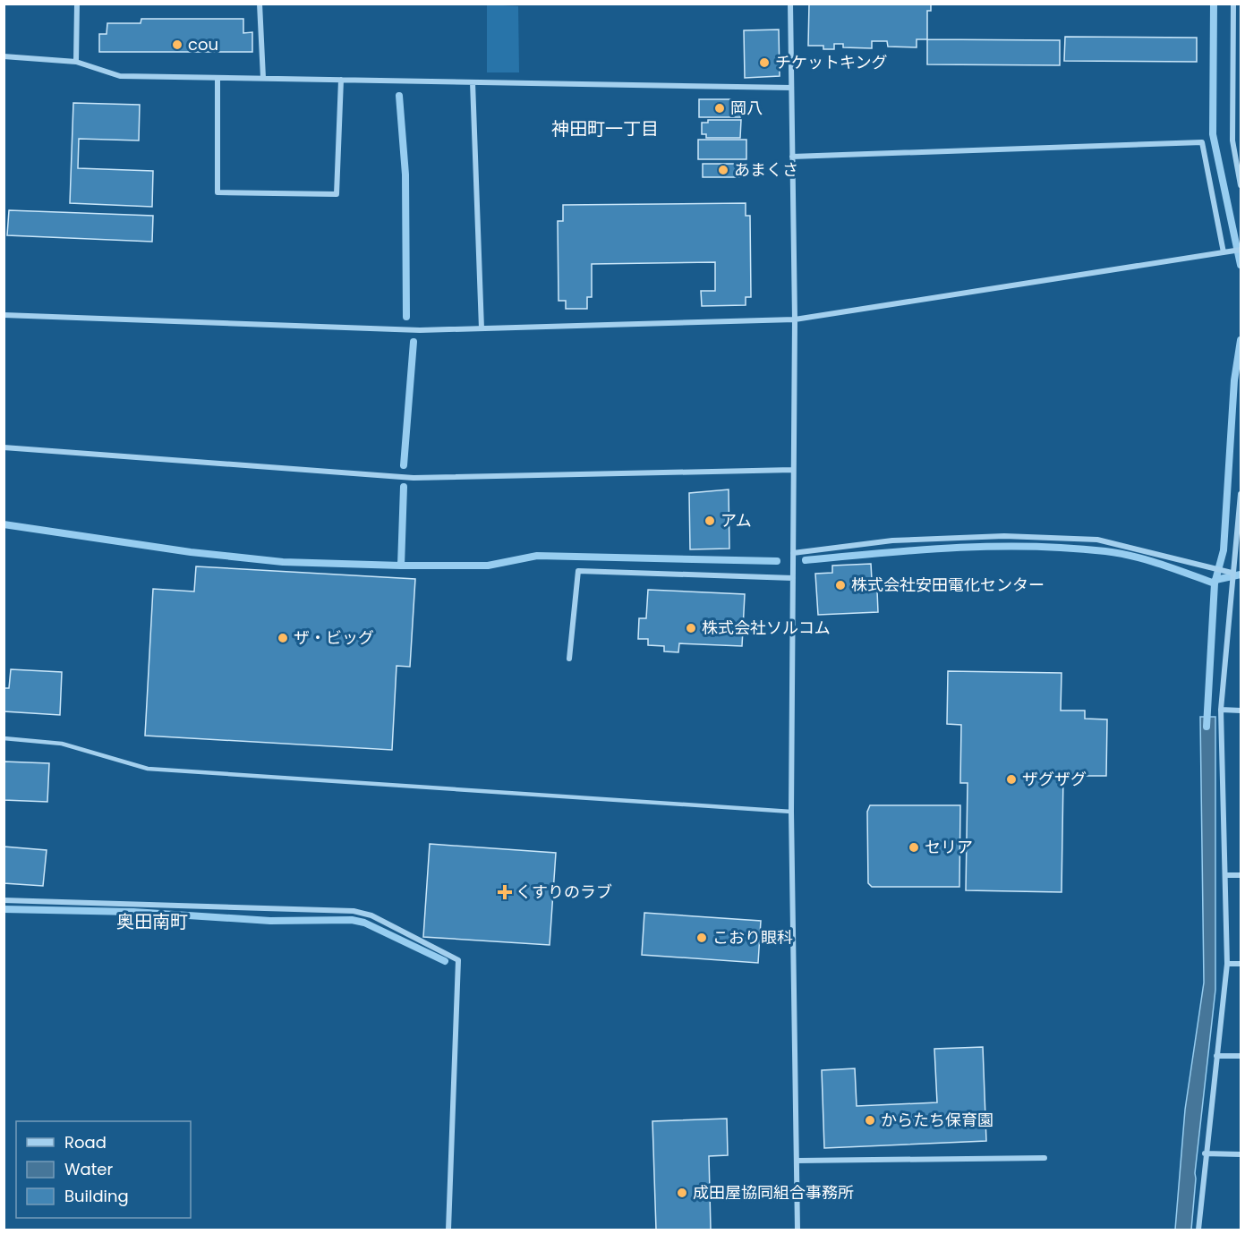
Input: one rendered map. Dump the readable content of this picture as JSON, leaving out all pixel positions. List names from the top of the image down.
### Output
{
  "districts": ["神田町一丁目", "奥田南町"],
  "places": {
    "other": [
      "cou",
      "チケットキング",
      "岡八",
      "あまくさ",
      "アム",
      "株式会社安田電化センター",
      "株式会社ソルコム",
      "ザ・ビッグ",
      "ザグザグ",
      "セリア",
      "こおり眼科",
      "からたち保育園",
      "成田屋協同組合事務所"
    ],
    "health": ["くすりのラブ"]
  },
  "legend": ["Road", "Water", "Building"]
}
